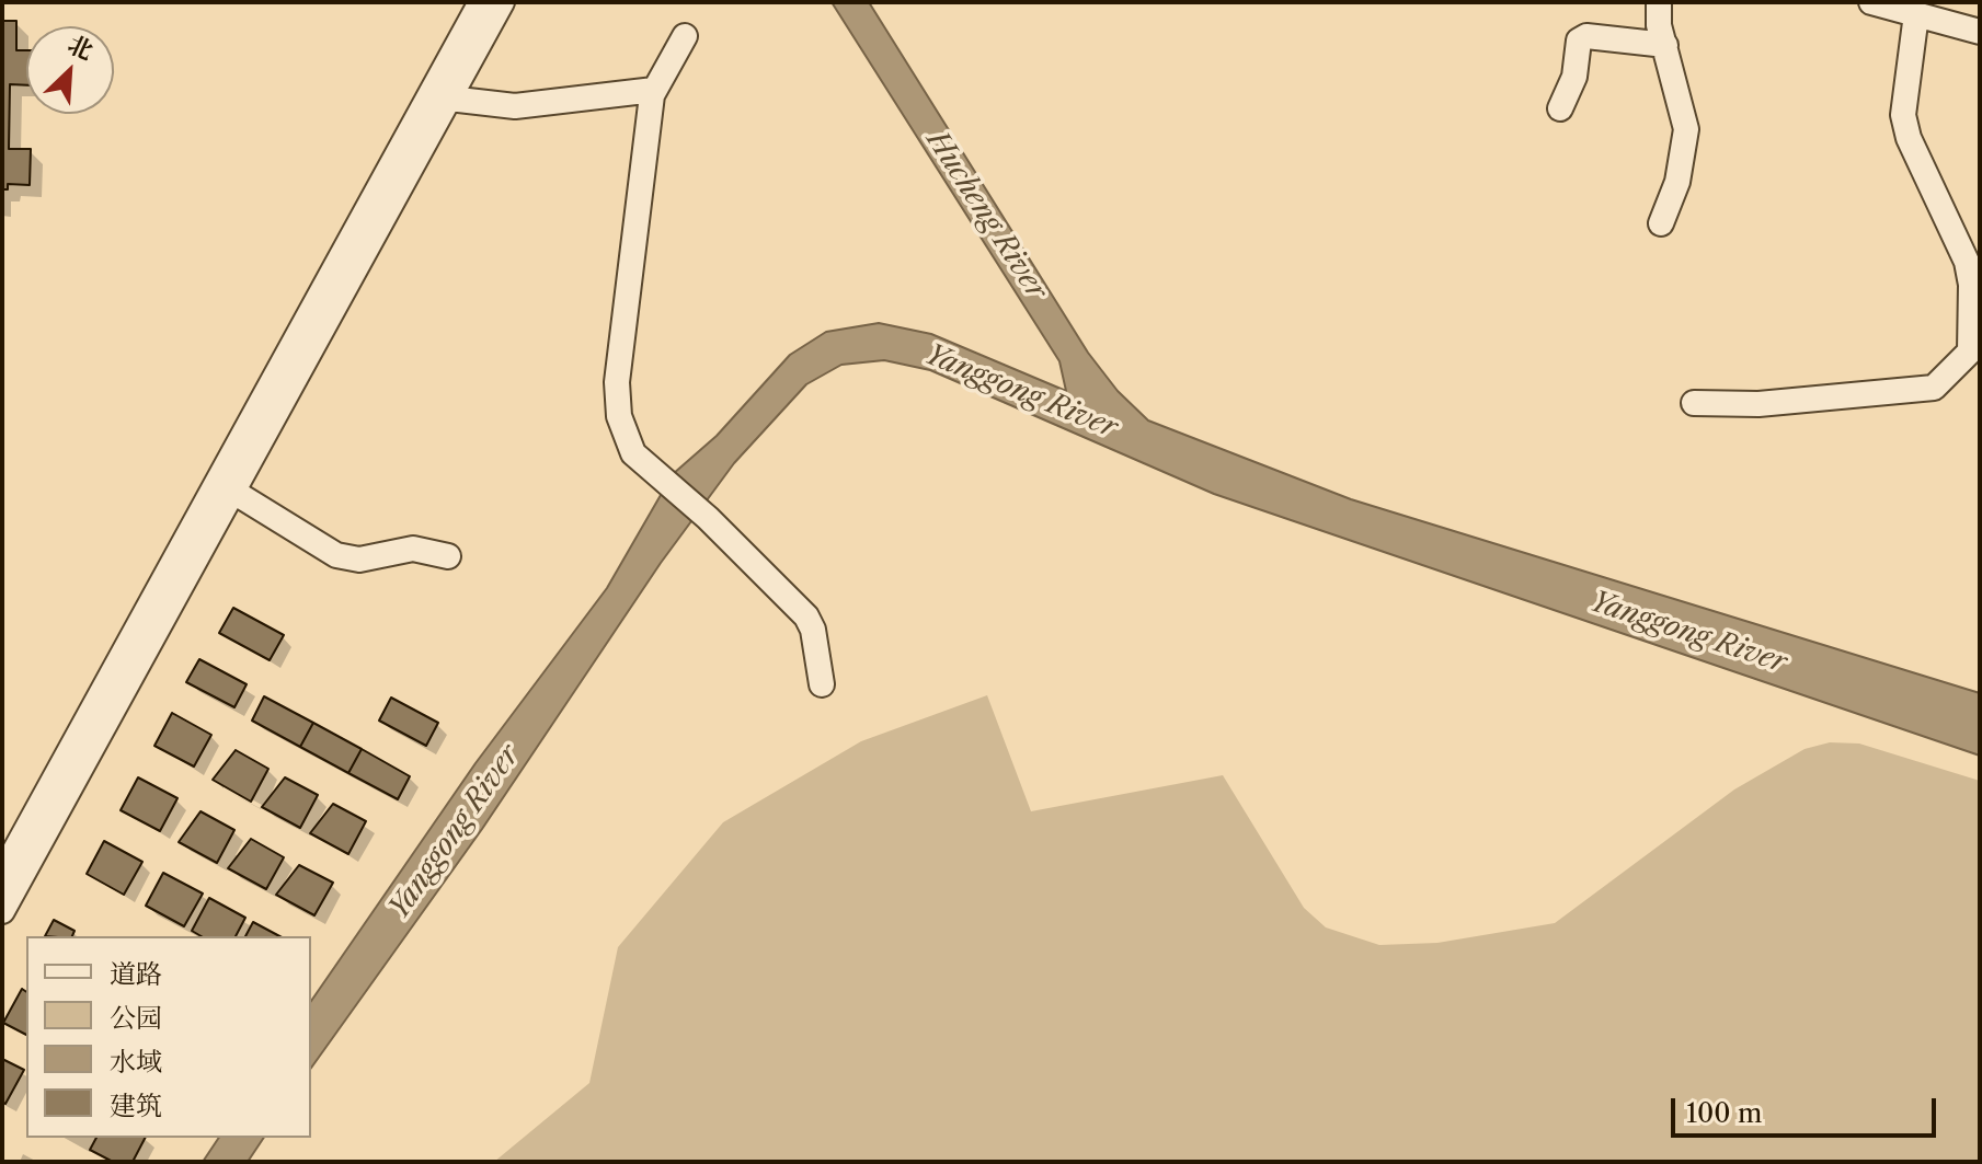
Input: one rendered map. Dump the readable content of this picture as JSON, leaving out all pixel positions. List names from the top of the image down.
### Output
{
  "water": ["Hucheng River", "Yanggong River"],
  "legend": [
    "道路",
    "公园",
    "水域",
    "建筑"
  ],
  "scale_bar": "100 m",
  "north": "top right"
}
